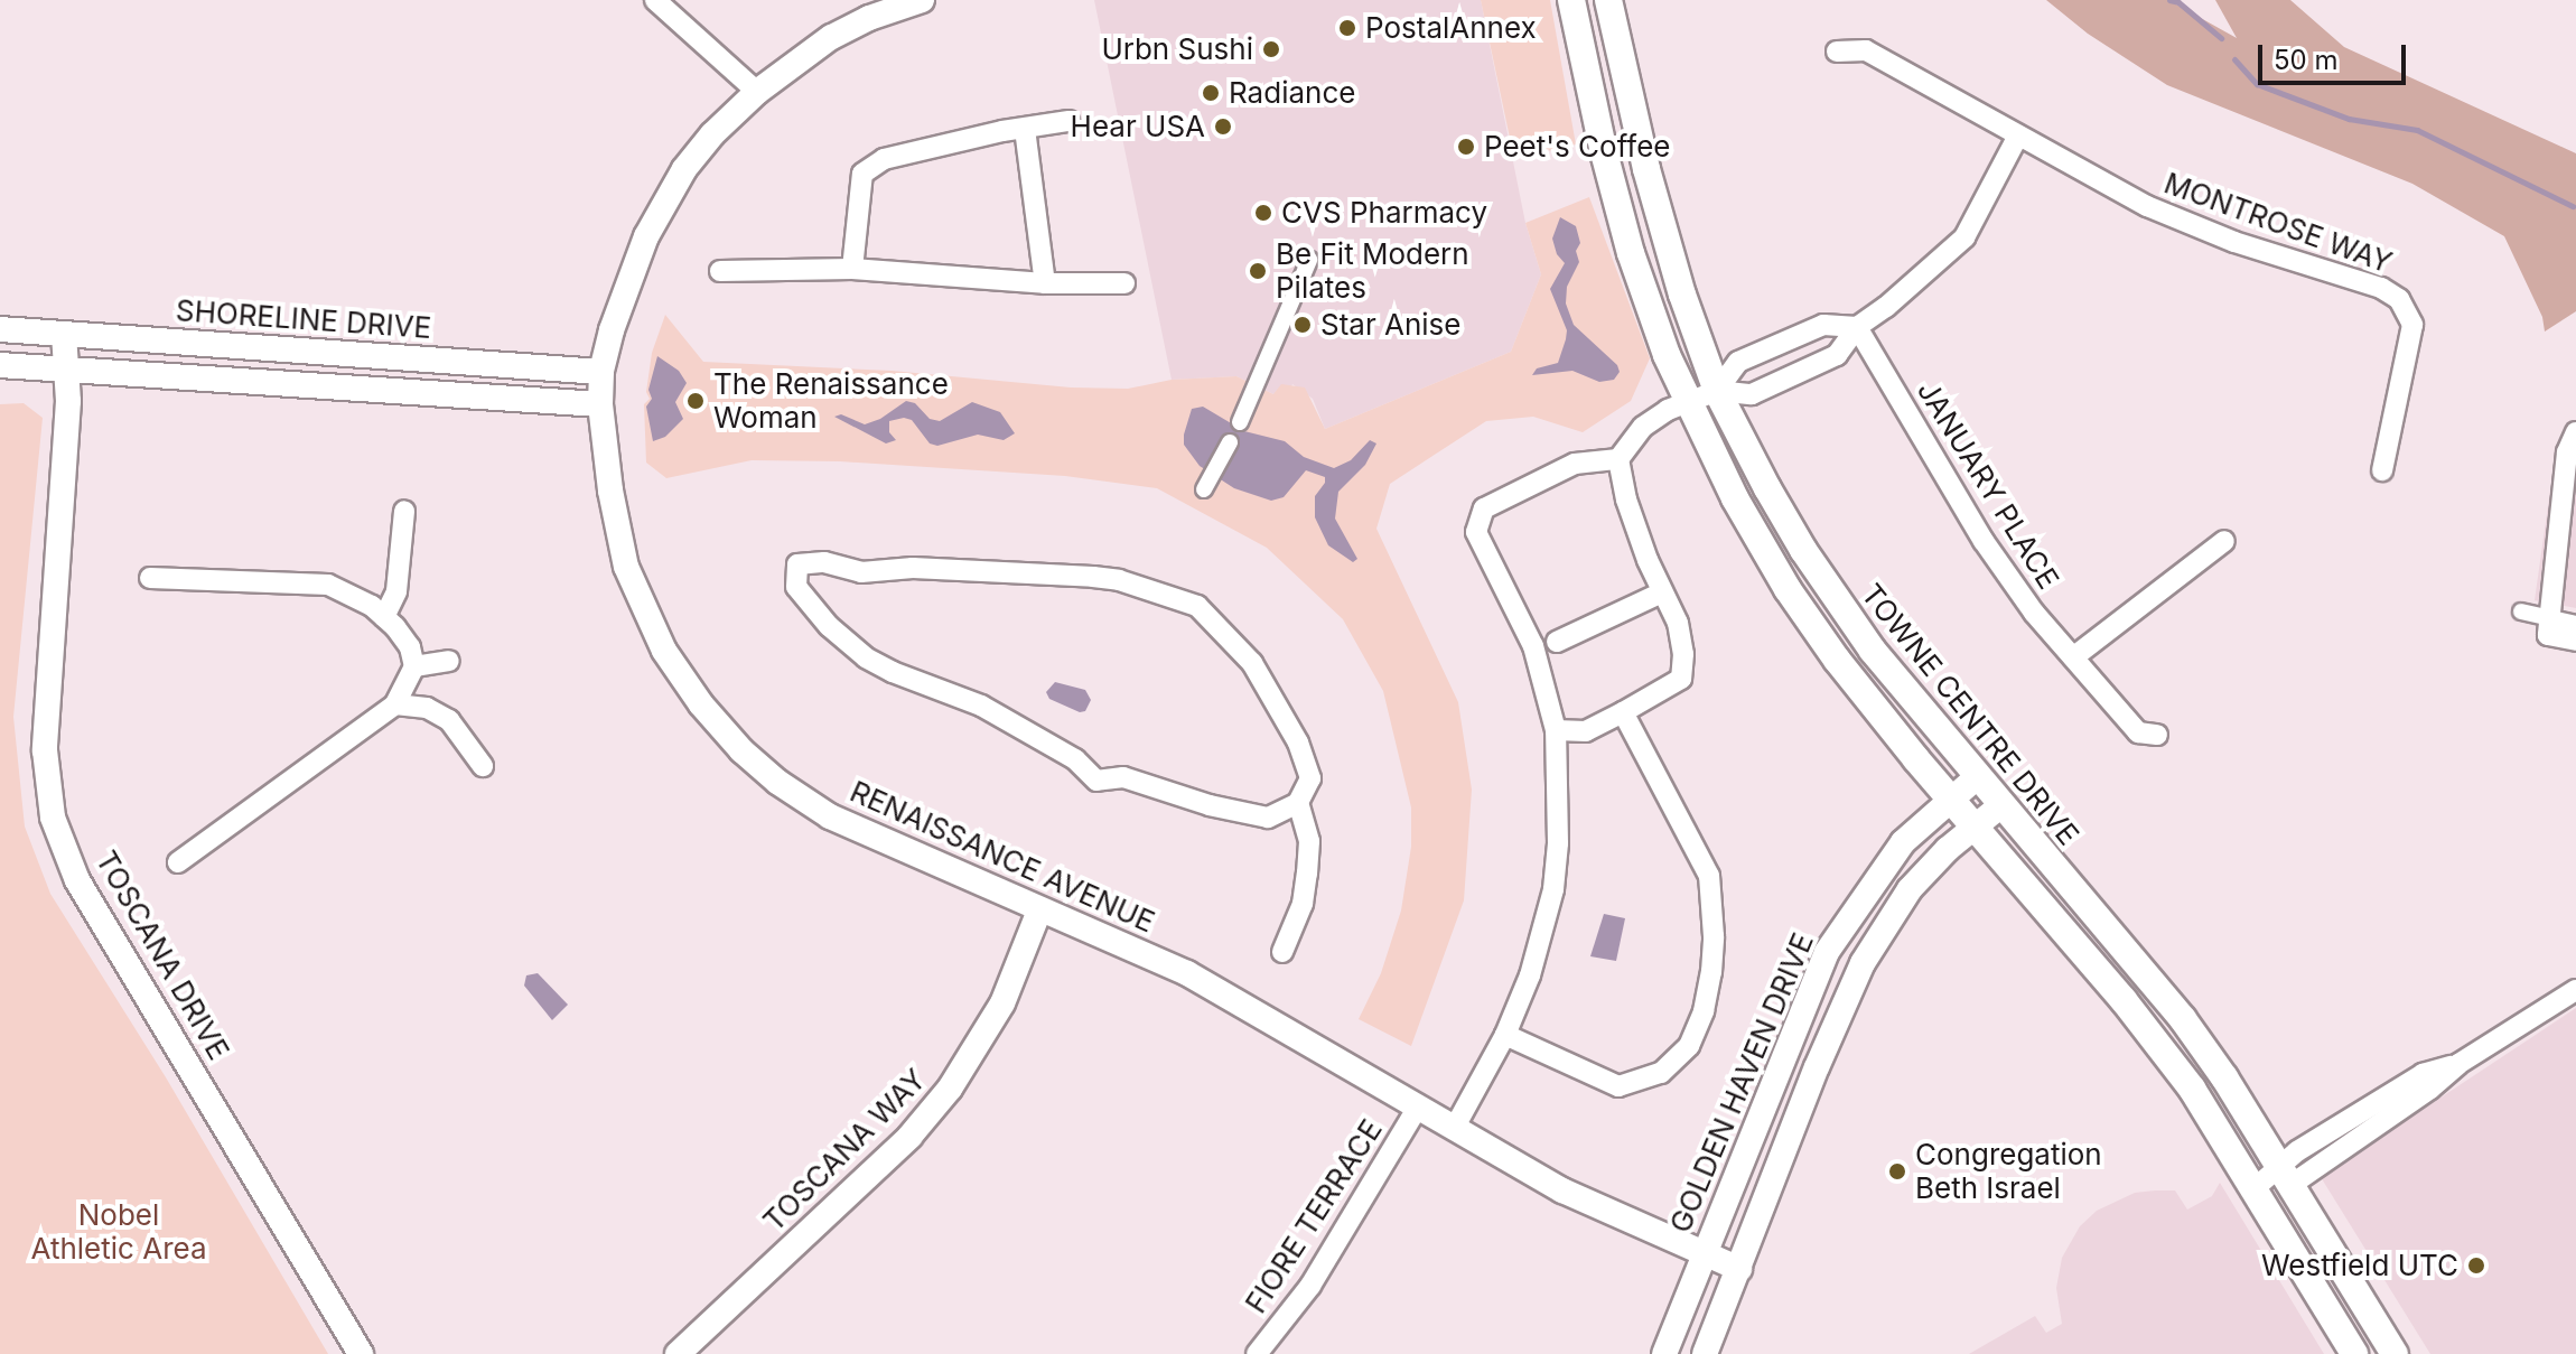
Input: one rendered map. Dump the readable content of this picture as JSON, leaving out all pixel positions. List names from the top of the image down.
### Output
{
  "streets": {
    "main road": ["TOWNE CENTRE DRIVE"],
    "street": [
      "MONTROSE WAY",
      "SHORELINE DRIVE",
      "JANUARY PLACE",
      "RENAISSANCE AVENUE",
      "TOSCANA DRIVE",
      "GOLDEN HAVEN DRIVE",
      "TOSCANA WAY",
      "FIORE TERRACE"
    ]
  },
  "crossings": [
    ["SHORELINE DRIVE", "RENAISSANCE AVENUE"],
    ["SHORELINE DRIVE", "TOSCANA DRIVE"],
    ["TOWNE CENTRE DRIVE", "GOLDEN HAVEN DRIVE"],
    ["RENAISSANCE AVENUE", "GOLDEN HAVEN DRIVE"],
    ["RENAISSANCE AVENUE", "TOSCANA WAY"],
    ["RENAISSANCE AVENUE", "FIORE TERRACE"]
  ],
  "parks": ["Nobel Athletic Area"],
  "places": [
    "PostalAnnex",
    "Urbn Sushi",
    "Radiance",
    "Hear USA",
    "Peet's Coffee",
    "CVS Pharmacy",
    "Be Fit Modern Pilates",
    "Star Anise",
    "The Renaissance Woman",
    "Congregation Beth Israel",
    "Westfield UTC"
  ],
  "scale_bar": "50 m"
}
